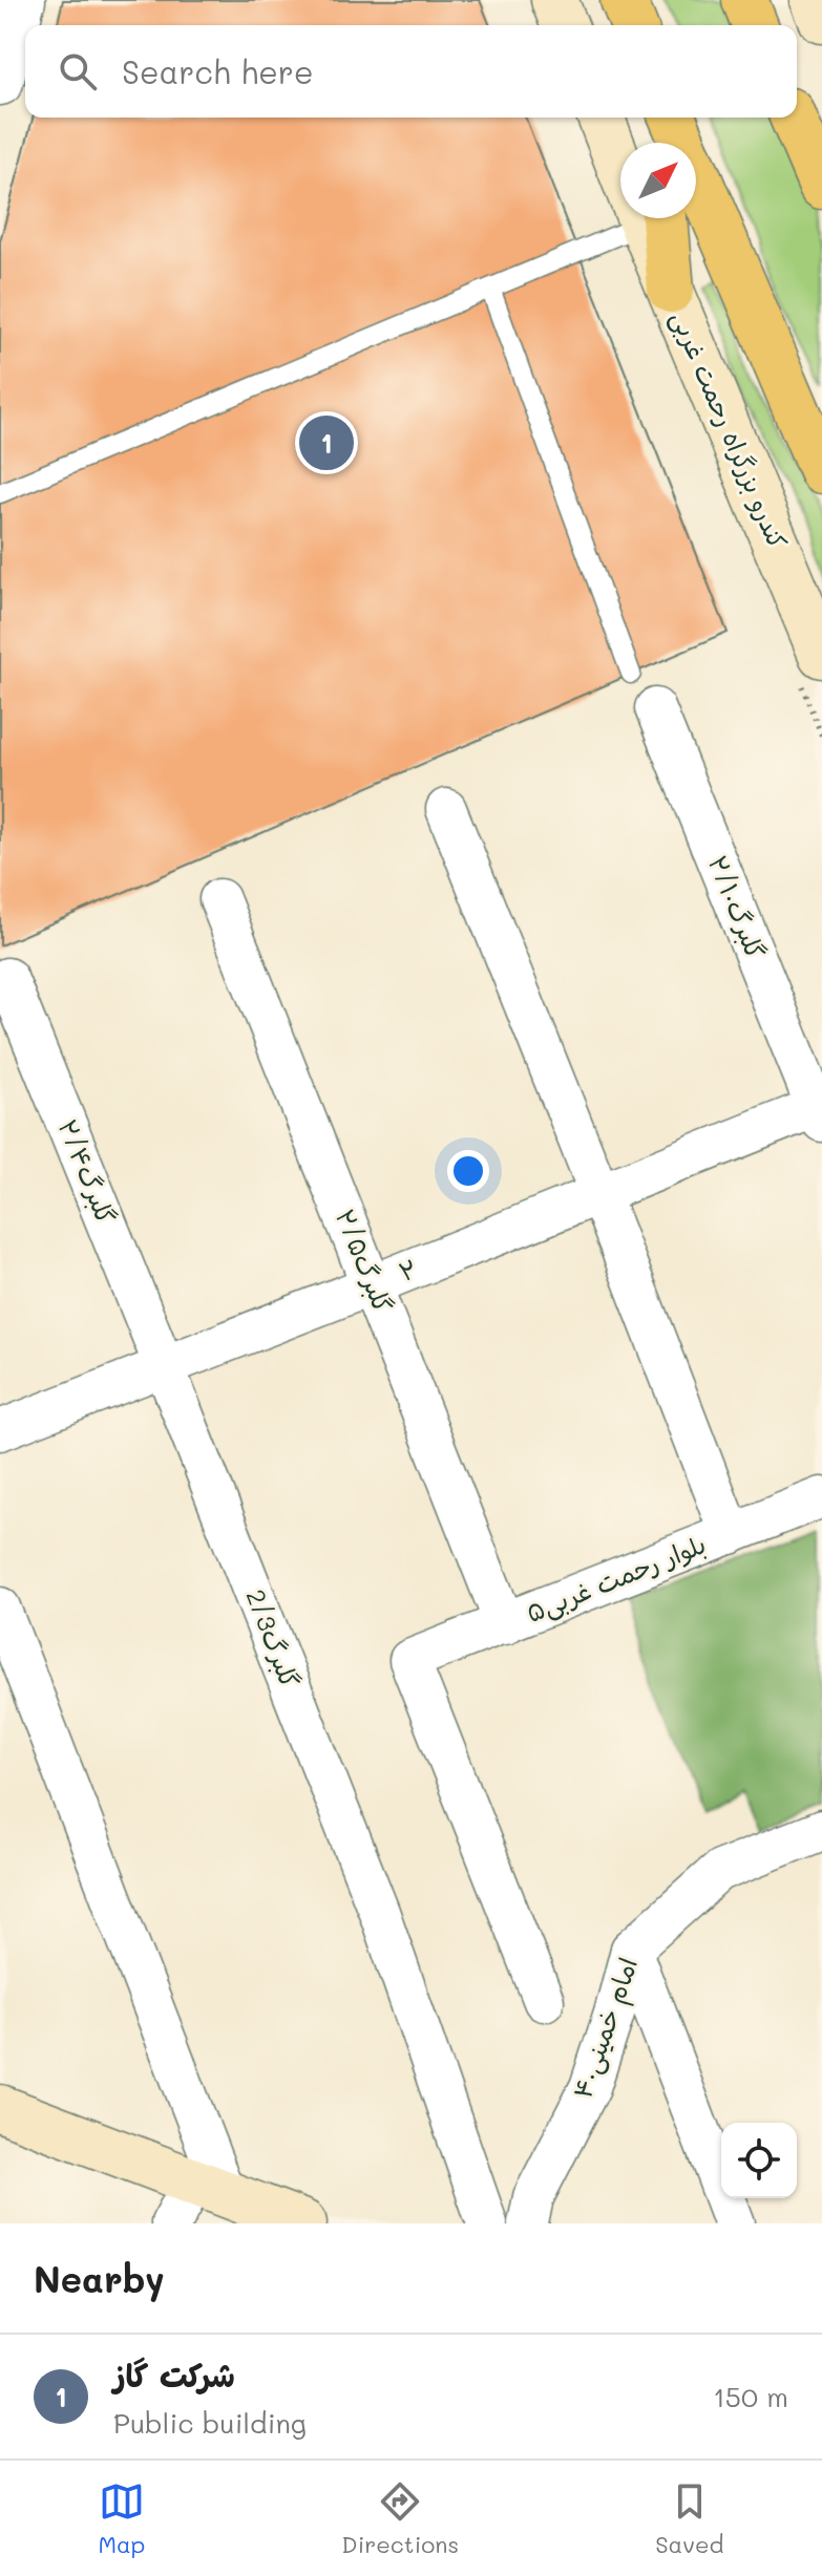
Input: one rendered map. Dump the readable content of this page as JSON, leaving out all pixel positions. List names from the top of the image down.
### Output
{
  "streets": {
    "main road": ["کندرو بزرگراه رحمت غربی"],
    "street": [
      "گلبرگ۲/۱۰",
      "گلبرگ۲/۴",
      "گلبرگ۲/۵",
      "۲",
      "بلوار رحمت غربی۵",
      "2/3گلبرگ",
      "امام خمینی۴۰"
    ]
  },
  "crossings": [
    ["گلبرگ۲/۱۰", "۲"],
    ["گلبرگ۲/۴", "۲"],
    ["گلبرگ۲/۴", "2/3گلبرگ"],
    ["گلبرگ۲/۵", "۲"],
    ["گلبرگ۲/۵", "بلوار رحمت غربی۵"],
    ["۲", "2/3گلبرگ"]
  ],
  "north": "top right",
  "page": {
    "search": "Search here",
    "pins": "1",
    "heading": "Nearby",
    "list": [
      {
        "mark": "1",
        "name": "شرکت گاز",
        "note": "Public building",
        "value": "150 m"
      }
    ],
    "nav": ["Map", "Directions", "Saved"]
  }
}
